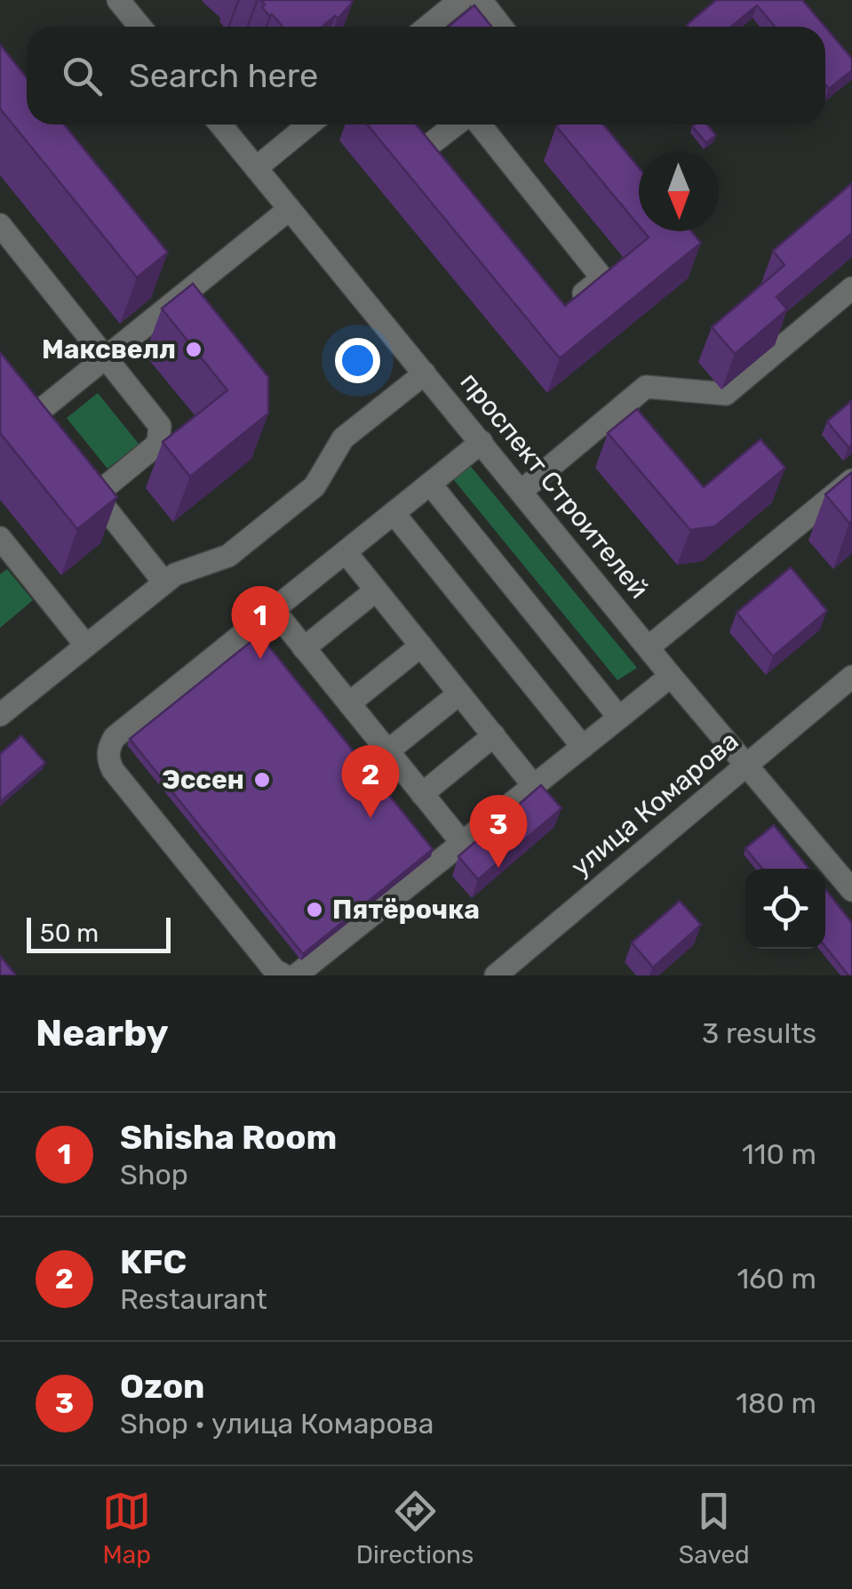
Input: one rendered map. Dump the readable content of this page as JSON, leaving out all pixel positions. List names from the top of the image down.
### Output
{
  "streets": {
    "street": ["проспект Строителей", "улица Комарова"]
  },
  "crossings": [
    ["проспект Строителей", "улица Комарова"]
  ],
  "places": ["Максвелл", "Эссен", "Пятёрочка"],
  "scale_bar": "50 m",
  "north": "bottom",
  "page": {
    "search": "Search here",
    "pins": ["1", "2", "3"],
    "scale": "50 m",
    "heading": ["Nearby", "3 results"],
    "list": [
      {
        "mark": "1",
        "name": "Shisha Room",
        "note": "Shop",
        "value": "110 m"
      },
      {
        "mark": "2",
        "name": "KFC",
        "note": "Restaurant",
        "value": "160 m"
      },
      {
        "mark": "3",
        "name": "Ozon",
        "note": "Shop · улица Комарова",
        "value": "180 m"
      }
    ],
    "nav": ["Map", "Directions", "Saved"]
  }
}
